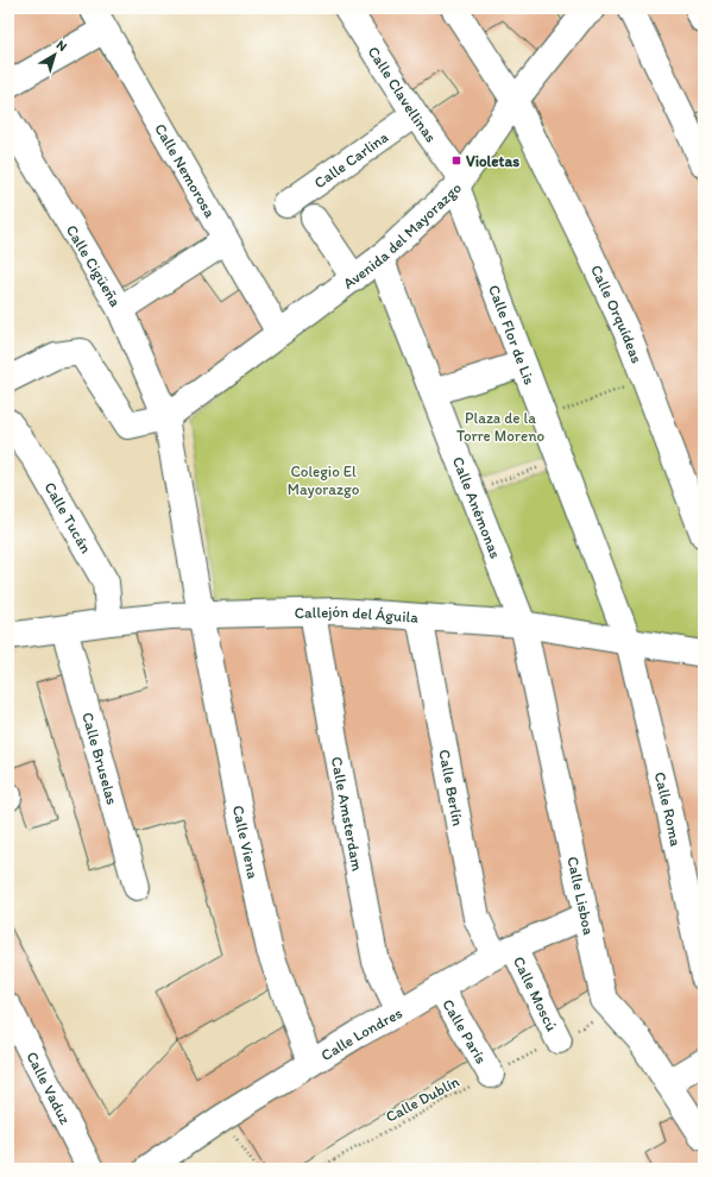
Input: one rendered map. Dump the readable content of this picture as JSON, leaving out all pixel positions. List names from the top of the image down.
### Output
{
  "streets": {
    "street": [
      "Calle Clavellinas",
      "Calle Carlina",
      "Calle Nemorosa",
      "Avenida del Mayorazgo",
      "Calle Cigüeña",
      "Calle Orquídeas",
      "Calle Flor de Lis",
      "Calle Anémonas",
      "Calle Tucán",
      "Callejón del Águila",
      "Calle Bruselas",
      "Calle Berlín",
      "Calle Roma",
      "Calle Amsterdam",
      "Calle Viena",
      "Calle Lisboa",
      "Calle Moscú",
      "Calle París",
      "Calle Londres",
      "Calle Vaduz"
    ],
    "path": ["Calle Dublín"]
  },
  "crossings": [
    ["Calle Clavellinas", "Calle Carlina"],
    ["Calle Clavellinas", "Avenida del Mayorazgo"],
    ["Calle Clavellinas", "Calle Flor de Lis"],
    ["Calle Nemorosa", "Avenida del Mayorazgo"],
    ["Avenida del Mayorazgo", "Calle Cigüeña"],
    ["Avenida del Mayorazgo", "Calle Orquídeas"],
    ["Avenida del Mayorazgo", "Calle Flor de Lis"],
    ["Avenida del Mayorazgo", "Calle Anémonas"],
    ["Calle Cigüeña", "Callejón del Águila"],
    ["Calle Cigüeña", "Calle Viena"],
    ["Calle Flor de Lis", "Callejón del Águila"],
    ["Calle Flor de Lis", "Calle Roma"],
    ["Calle Anémonas", "Callejón del Águila"],
    ["Calle Anémonas", "Calle Lisboa"],
    ["Calle Tucán", "Callejón del Águila"],
    ["Callejón del Águila", "Calle Bruselas"],
    ["Callejón del Águila", "Calle Berlín"],
    ["Callejón del Águila", "Calle Roma"],
    ["Callejón del Águila", "Calle Amsterdam"],
    ["Callejón del Águila", "Calle Viena"],
    ["Callejón del Águila", "Calle Lisboa"],
    ["Calle Berlín", "Calle Moscú"],
    ["Calle Berlín", "Calle Londres"],
    ["Calle Amsterdam", "Calle Londres"],
    ["Calle Viena", "Calle Londres"],
    ["Calle Lisboa", "Calle Londres"],
    ["Calle Lisboa", "Calle Dublín"],
    ["Calle Moscú", "Calle Londres"],
    ["Calle Moscú", "Calle Dublín"],
    ["Calle París", "Calle Londres"],
    ["Calle París", "Calle Dublín"]
  ],
  "parks": ["Plaza de la Torre Moreno", "Colegio El Mayorazgo"],
  "places": {
    "transit": ["Violetas"]
  },
  "north": "top right"
}
